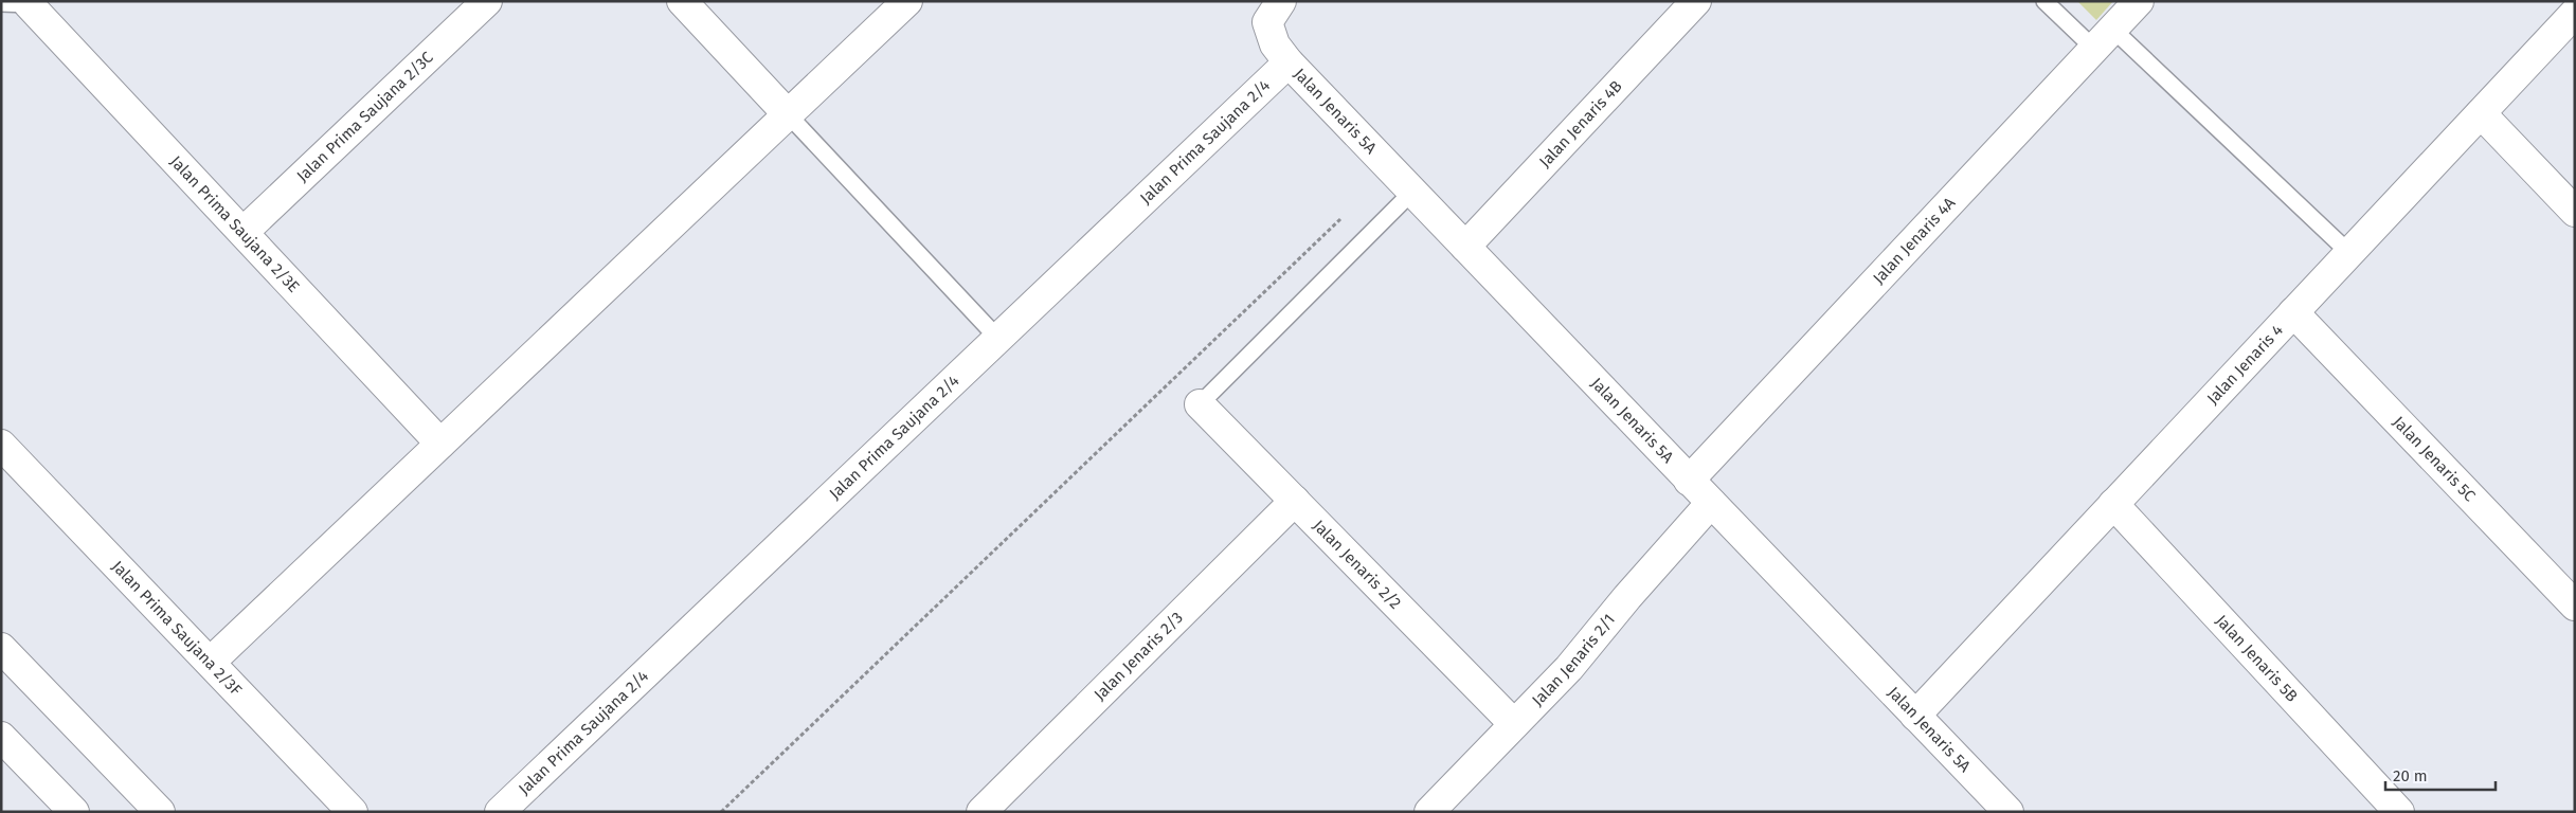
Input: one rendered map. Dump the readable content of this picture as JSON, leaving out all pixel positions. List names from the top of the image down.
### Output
{
  "streets": {
    "street": [
      "Jalan Jenaris 5A",
      "Jalan Prima Saujana 2/3C",
      "Jalan Jenaris 4B",
      "Jalan Prima Saujana 2/4",
      "Jalan Prima Saujana 2/3E",
      "Jalan Jenaris 4A",
      "Jalan Jenaris 4",
      "Jalan Jenaris 5C",
      "Jalan Jenaris 2/2",
      "Jalan Prima Saujana 2/3F",
      "Jalan Jenaris 2/3",
      "Jalan Jenaris 5B",
      "Jalan Jenaris 2/1"
    ]
  },
  "crossings": [
    ["Jalan Jenaris 5A", "Jalan Jenaris 4B"],
    ["Jalan Jenaris 5A", "Jalan Prima Saujana 2/4"],
    ["Jalan Jenaris 5A", "Jalan Jenaris 4A"],
    ["Jalan Jenaris 5A", "Jalan Jenaris 4"],
    ["Jalan Jenaris 5A", "Jalan Jenaris 2/1"],
    ["Jalan Prima Saujana 2/3C", "Jalan Prima Saujana 2/3E"],
    ["Jalan Jenaris 4", "Jalan Jenaris 5C"],
    ["Jalan Jenaris 4", "Jalan Jenaris 5B"],
    ["Jalan Jenaris 2/2", "Jalan Jenaris 2/3"],
    ["Jalan Jenaris 2/2", "Jalan Jenaris 2/1"]
  ],
  "scale_bar": "20 m"
}
